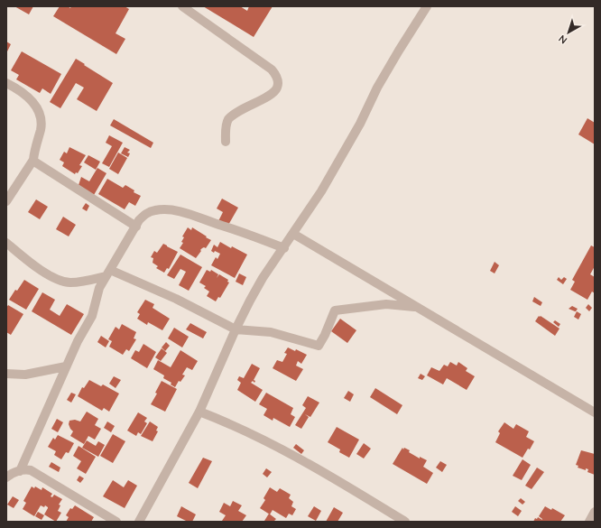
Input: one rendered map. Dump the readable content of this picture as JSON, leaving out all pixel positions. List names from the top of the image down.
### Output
{
  "north": "bottom left"
}
